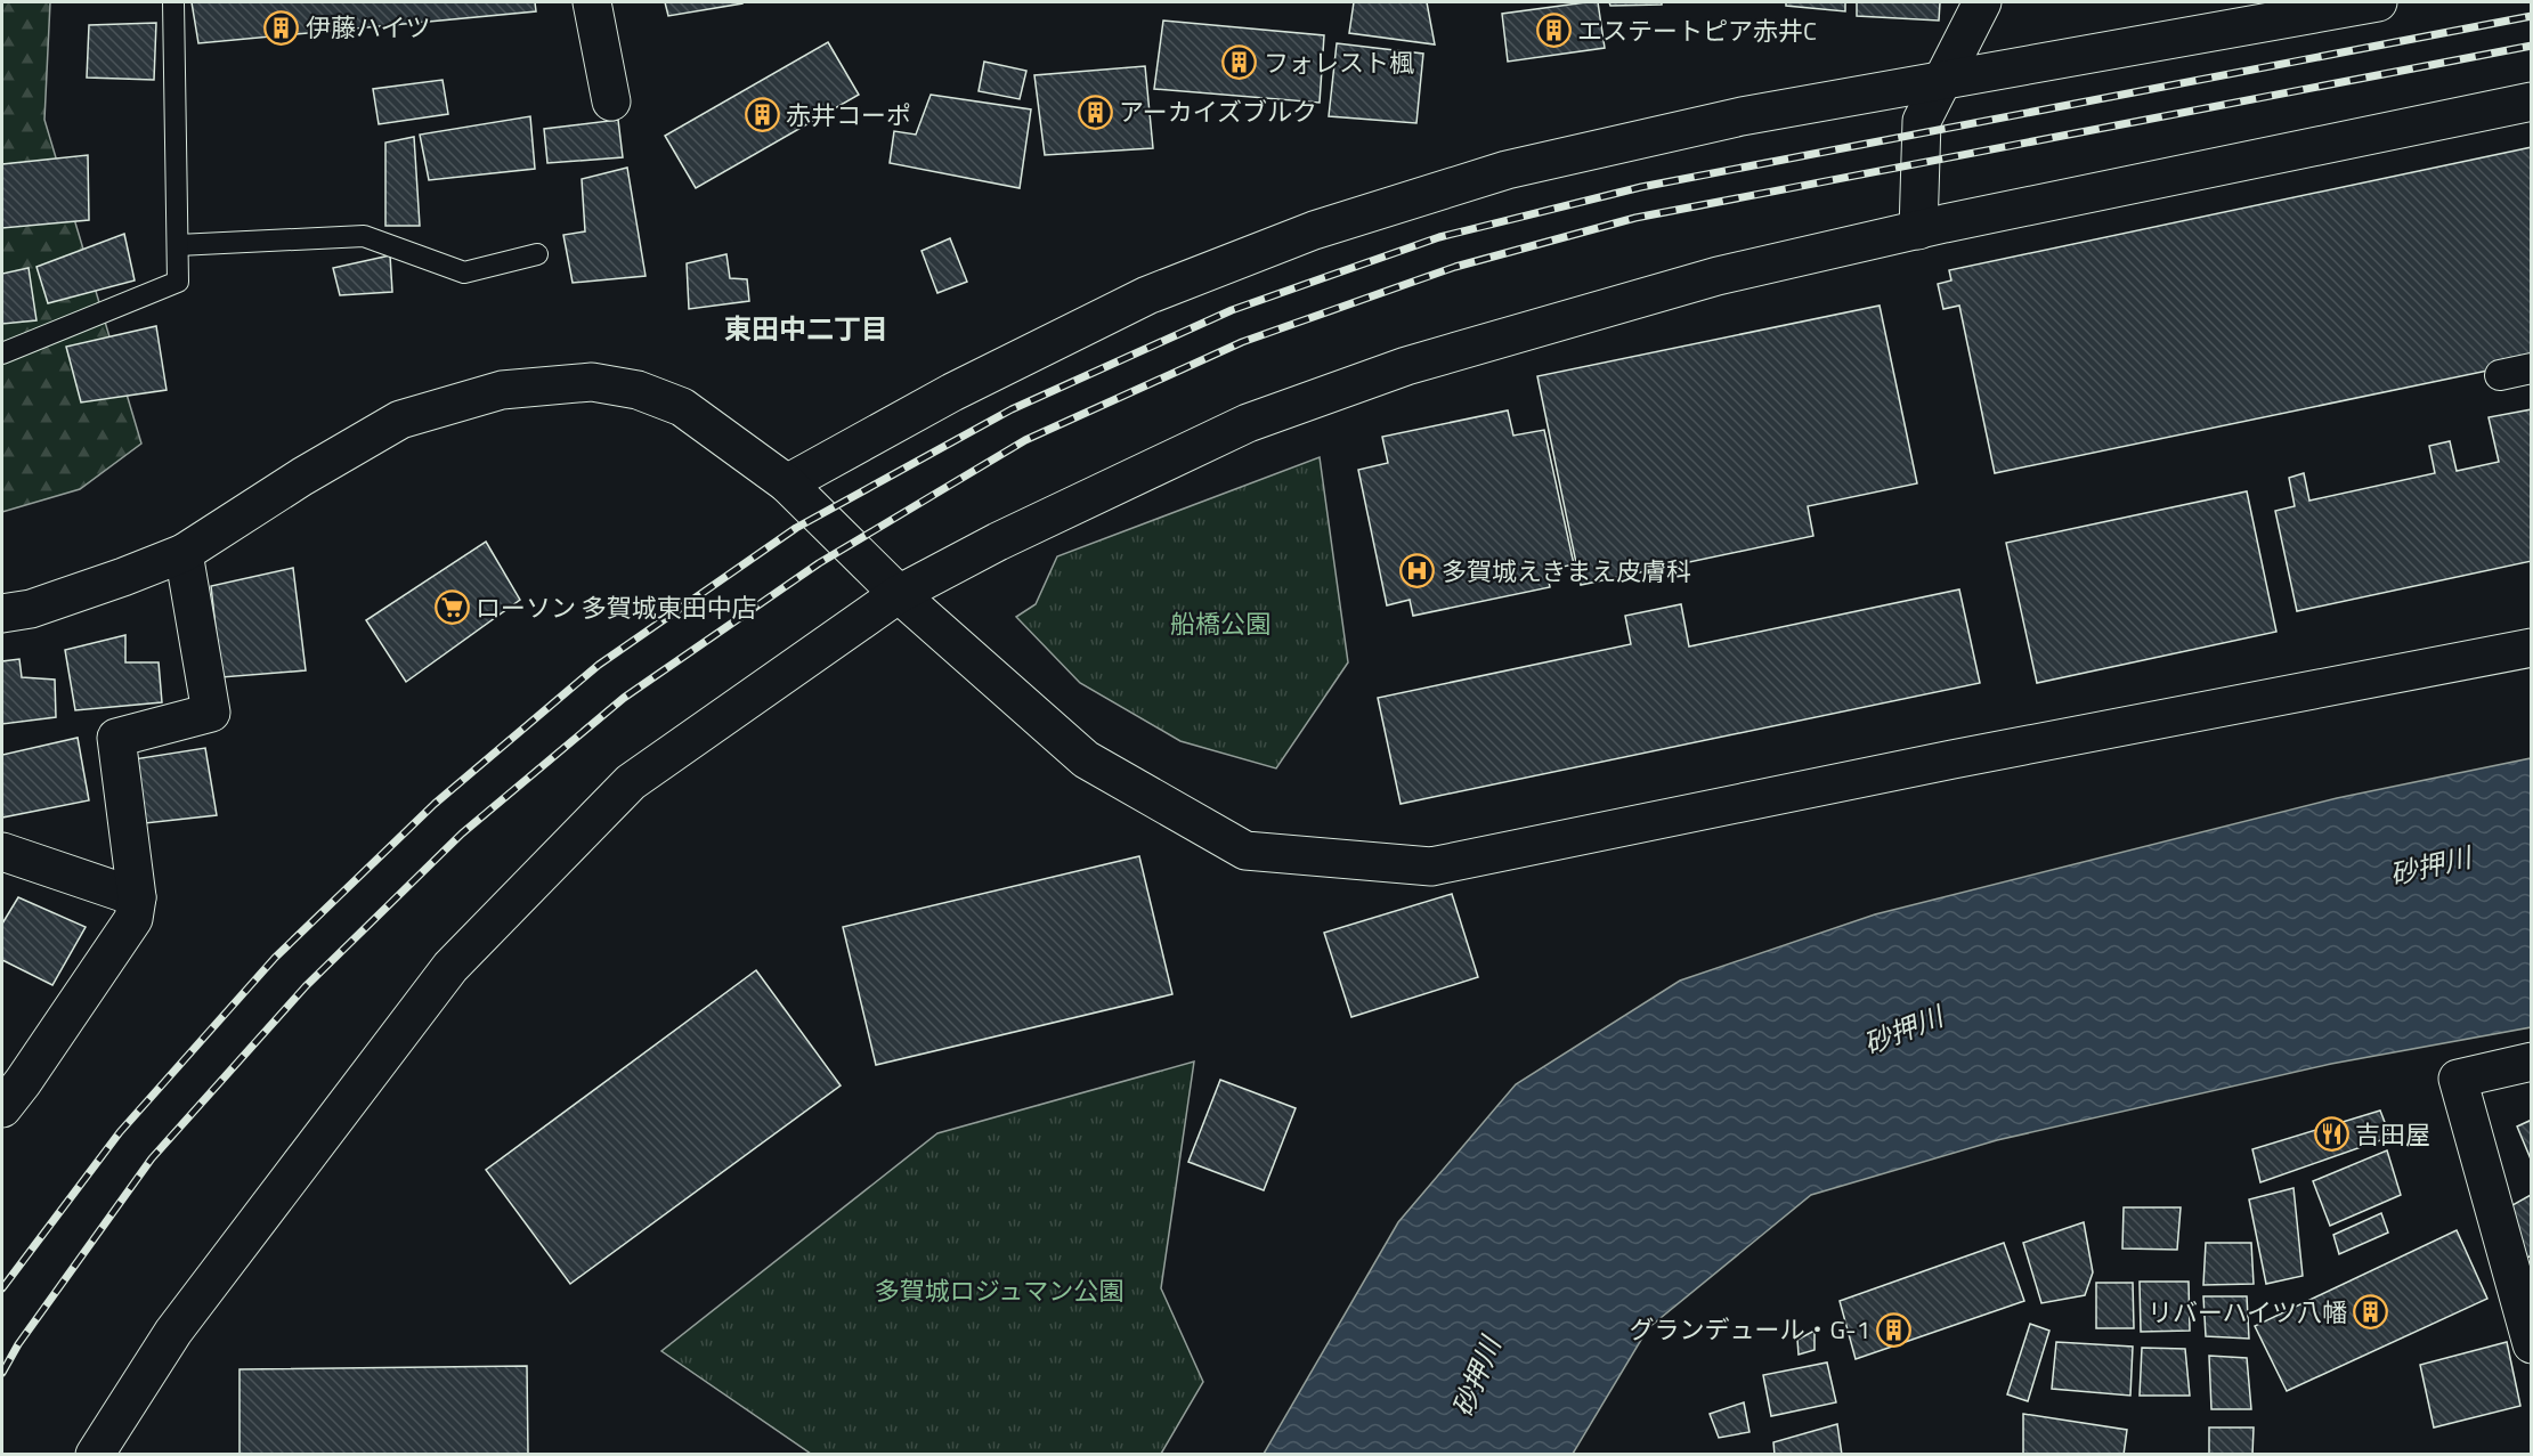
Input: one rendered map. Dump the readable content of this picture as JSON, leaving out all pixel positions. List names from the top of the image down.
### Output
{
  "districts": ["東田中二丁目"],
  "water": ["砂押川"],
  "parks": ["船橋公園", "多賀城ロジュマン公園"],
  "places": {
    "building": [
      "伊藤ハイツ",
      "エステートピア赤井C",
      "フォレスト楓",
      "アーカイズブルク",
      "赤井コーポ",
      "リバーハイツ八幡",
      "グランデュール・G-1"
    ],
    "hospital": ["多賀城えきまえ皮膚科"],
    "supermarket": ["ローソン 多賀城東田中店"],
    "restaurant": ["吉田屋"]
  }
}
